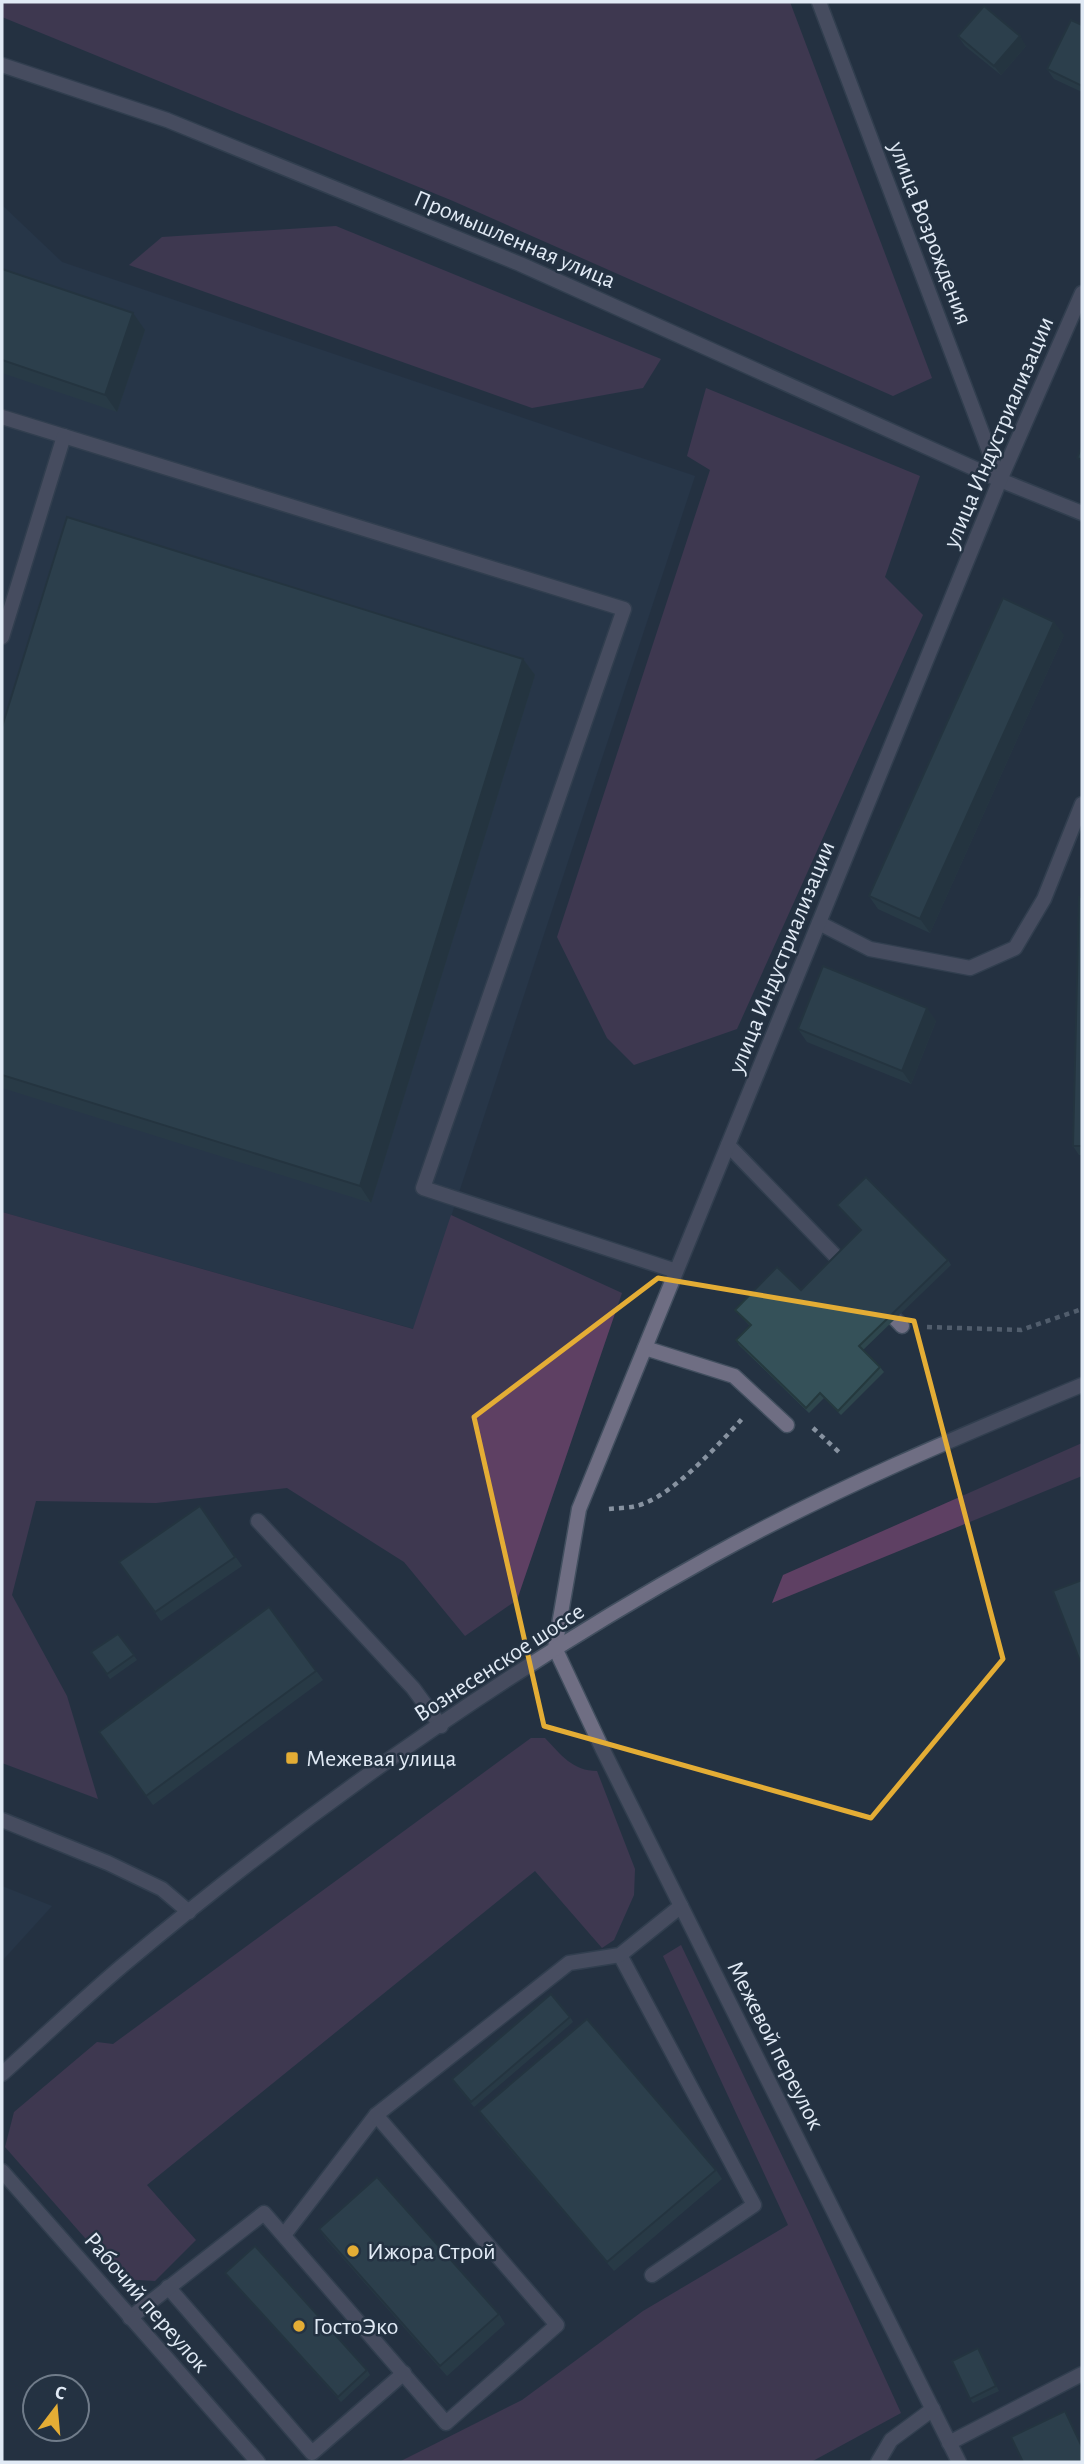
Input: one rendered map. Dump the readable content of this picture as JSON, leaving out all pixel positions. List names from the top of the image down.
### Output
{
  "streets": {
    "street": [
      "улица Возрождения",
      "Промышленная улица",
      "улица Индустриализации",
      "Вознесенское шоссе",
      "Межевой переулок",
      "Рабочий переулок"
    ]
  },
  "crossings": [
    ["улица Возрождения", "Промышленная улица"],
    ["улица Возрождения", "улица Индустриализации"],
    ["Промышленная улица", "улица Индустриализации"],
    ["улица Индустриализации", "Вознесенское шоссе"],
    ["улица Индустриализации", "Межевой переулок"],
    ["Вознесенское шоссе", "Межевой переулок"]
  ],
  "places": {
    "transit": ["Межевая улица"],
    "other": ["Ижора Строй", "ГостоЭко"]
  },
  "north": "top"
}
